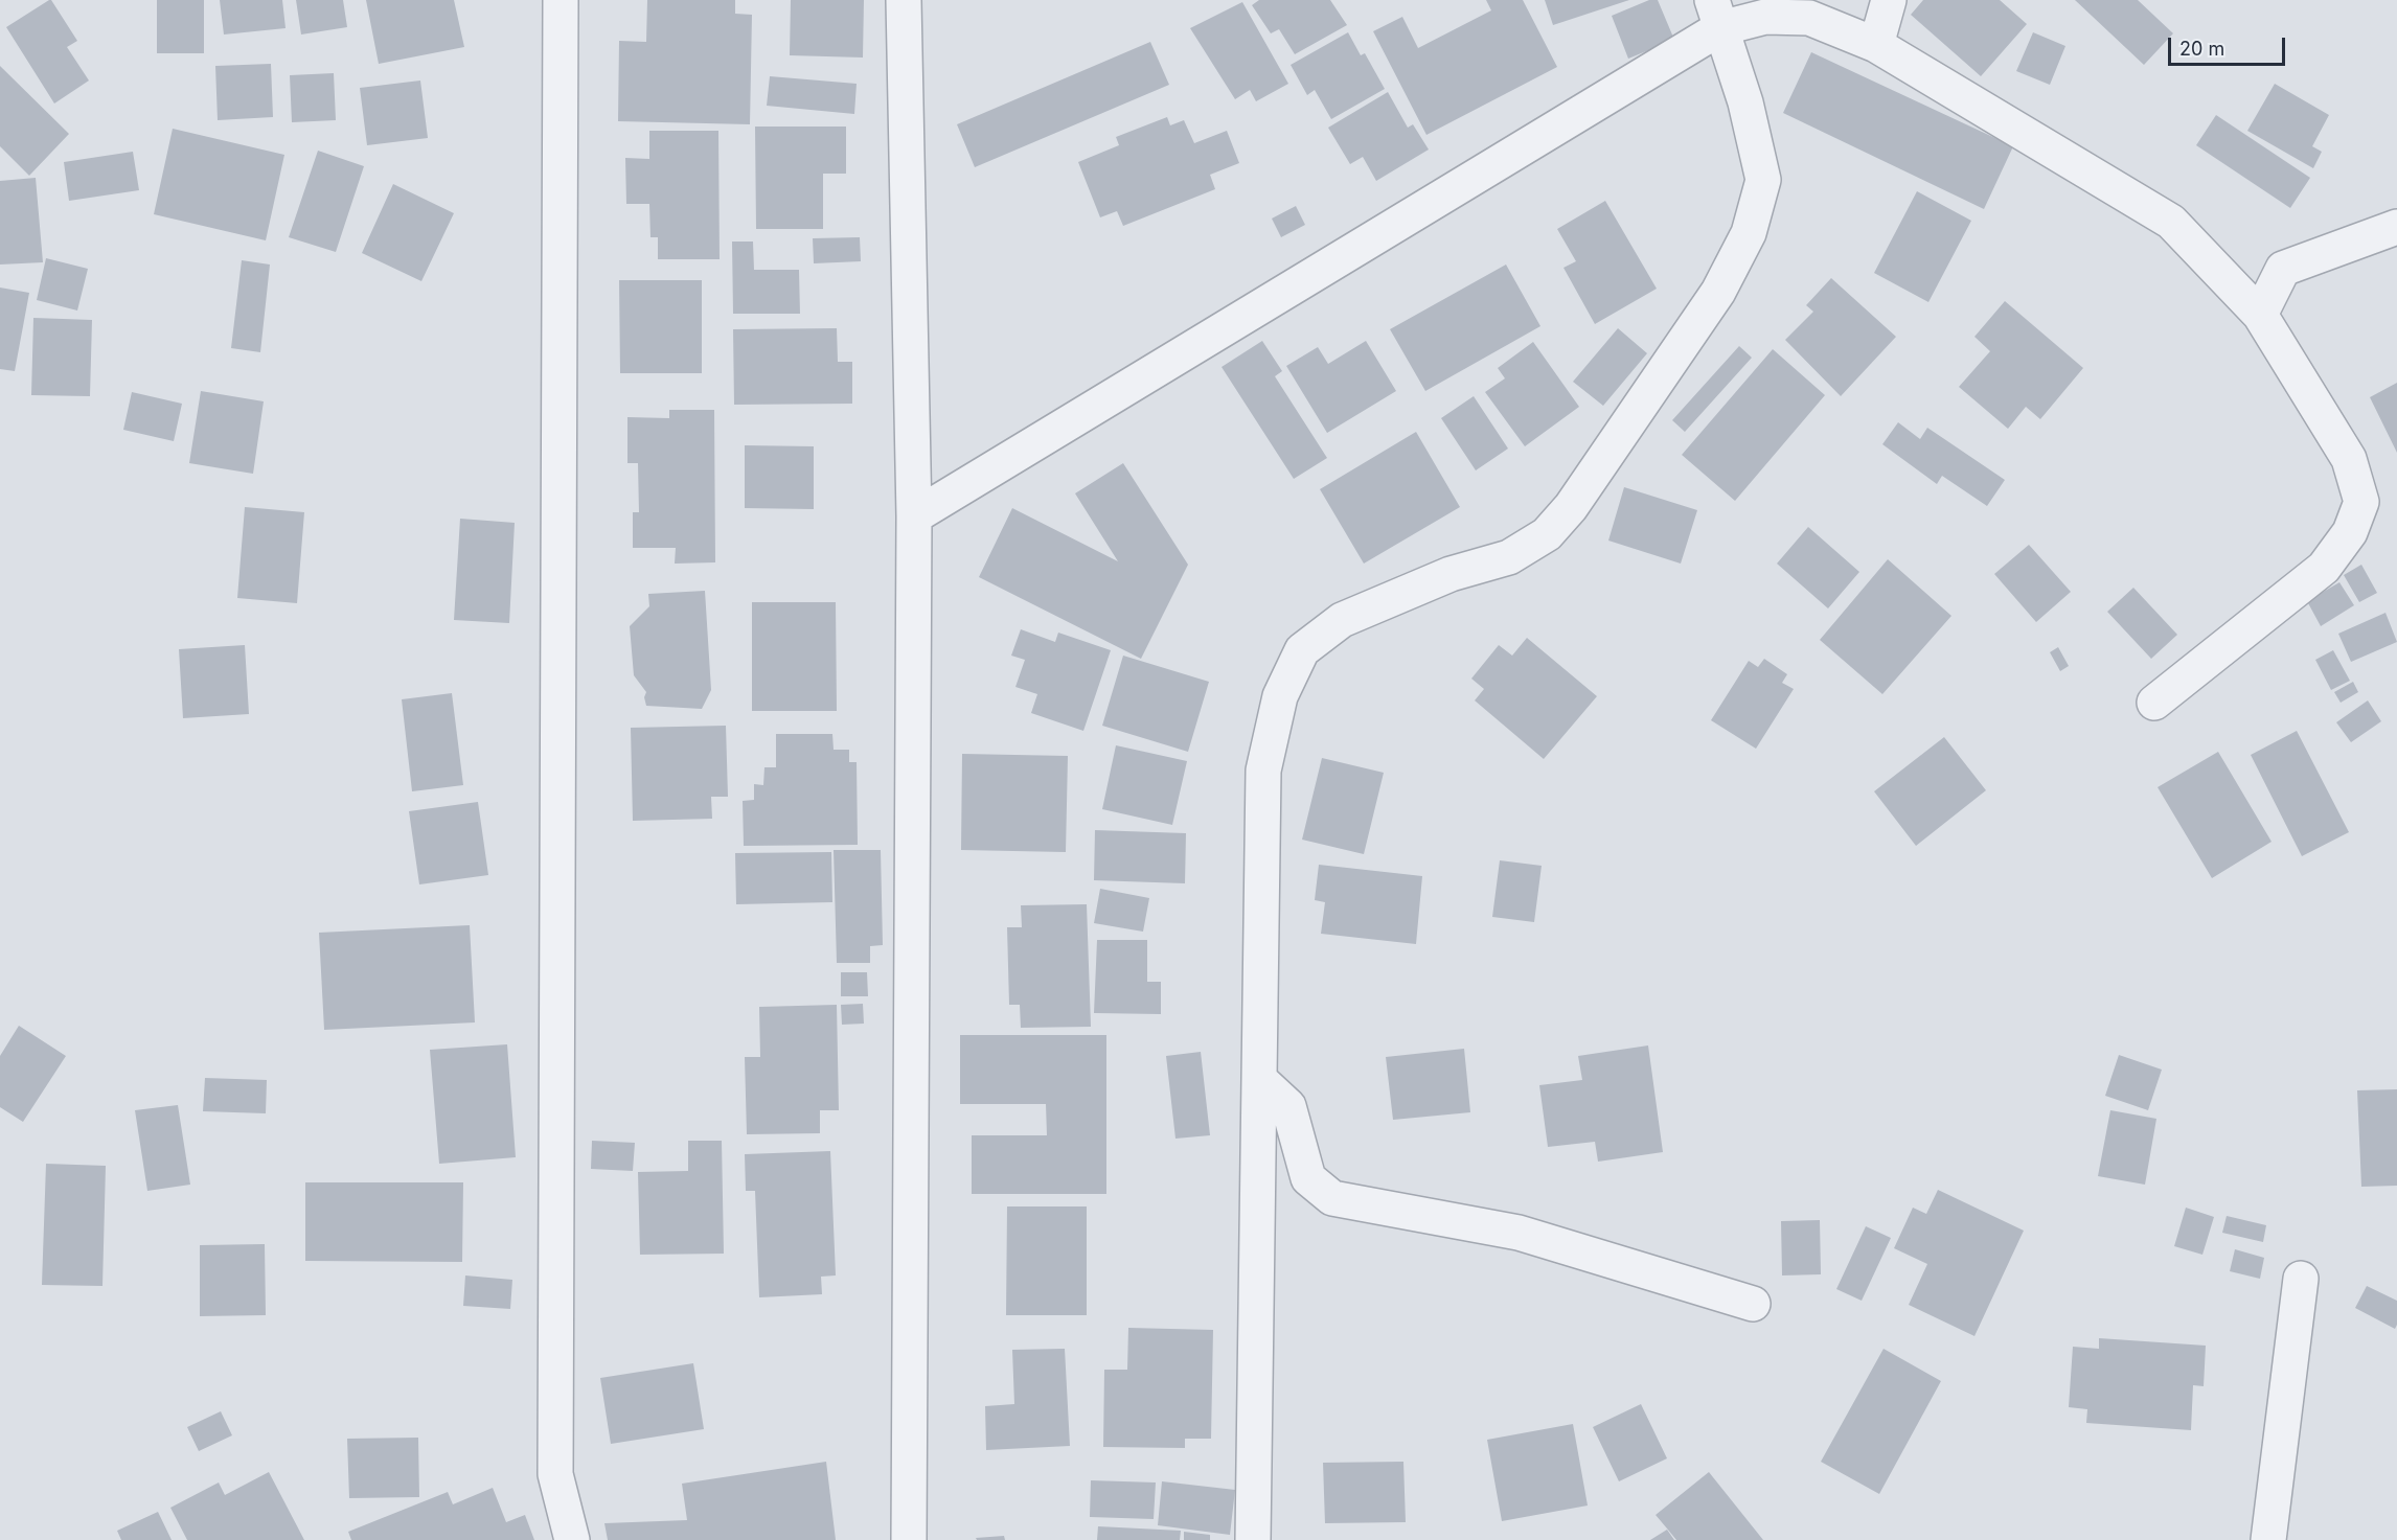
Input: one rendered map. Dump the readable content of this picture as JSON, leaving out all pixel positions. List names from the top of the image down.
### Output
{
  "scale_bar": "20 m"
}
